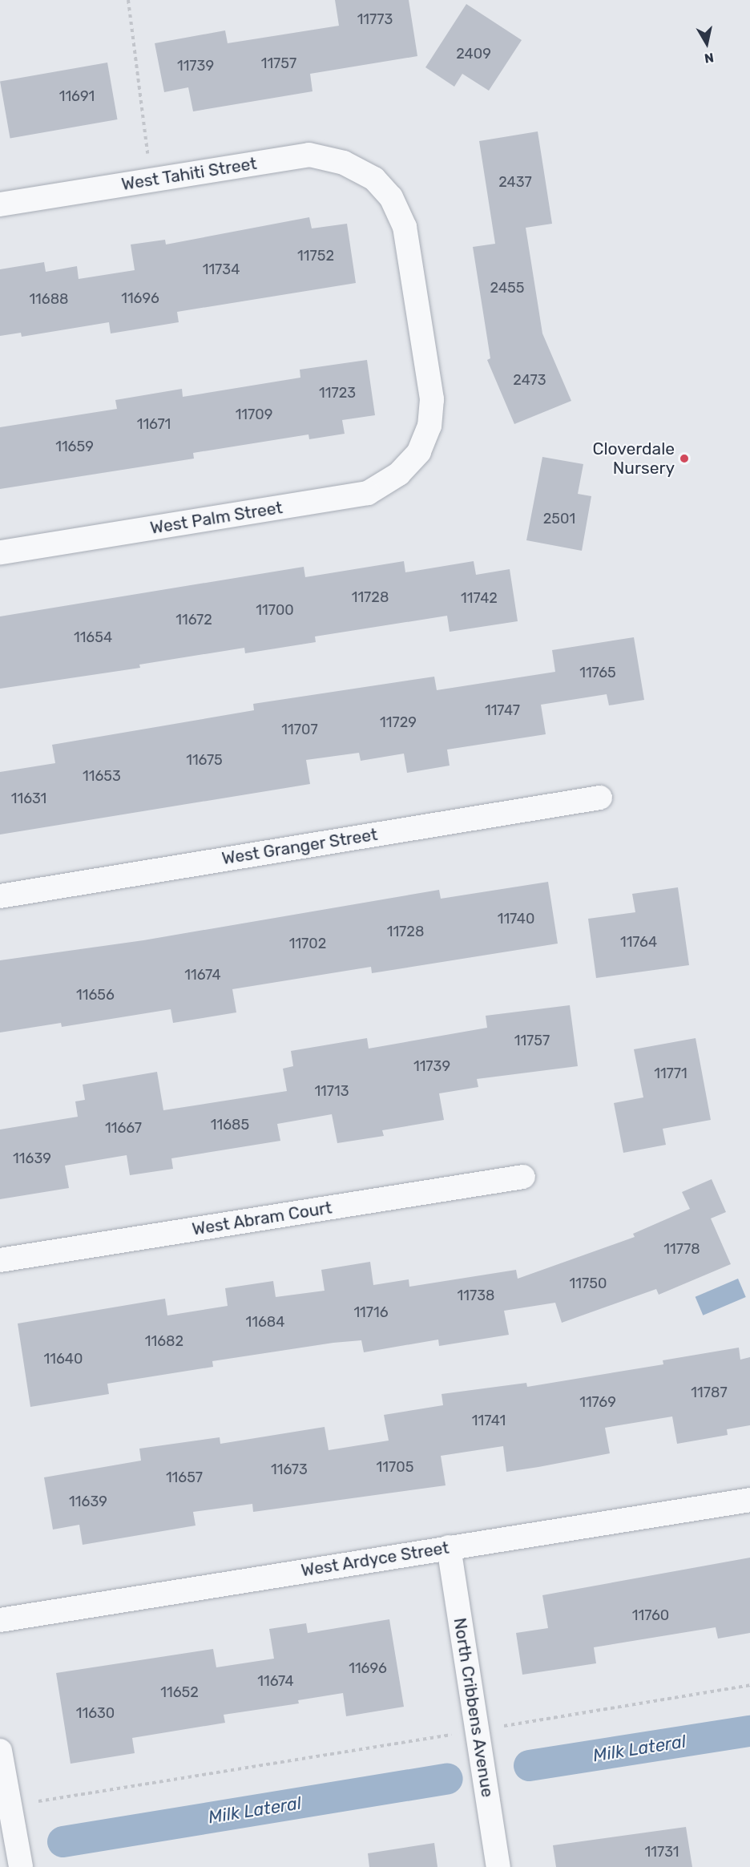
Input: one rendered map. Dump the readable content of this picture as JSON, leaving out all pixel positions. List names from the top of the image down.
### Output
{
  "streets": {
    "street": [
      "West Tahiti Street",
      "West Palm Street",
      "West Granger Street",
      "West Abram Court",
      "West Ardyce Street",
      "North Cribbens Avenue"
    ]
  },
  "crossings": [
    ["West Tahiti Street", "West Palm Street"],
    ["West Ardyce Street", "North Cribbens Avenue"]
  ],
  "water": ["Milk Lateral"],
  "places": ["Cloverdale Nursery"],
  "house_numbers": [
    "11773",
    "2409",
    "11757",
    "11739",
    "11691",
    "2437",
    "11752",
    "11734",
    "2455",
    "11696",
    "11688",
    "2473",
    "11723",
    "11709",
    "11671",
    "11659",
    "2501",
    "11728",
    "11742",
    "11700",
    "11672",
    "11654",
    "11765",
    "11747",
    "11729",
    "11707",
    "11675",
    "11653",
    "11631",
    "11740",
    "11728",
    "11764",
    "11702",
    "11674",
    "11656",
    "11757",
    "11739",
    "11771",
    "11713",
    "11685",
    "11667",
    "11639",
    "11778",
    "11750",
    "11738",
    "11716",
    "11684",
    "11682",
    "11640",
    "11787",
    "11769",
    "11741",
    "11705",
    "11673",
    "11657",
    "11639",
    "11760",
    "11696",
    "11674",
    "11652",
    "11630",
    "11731"
  ],
  "north": "bottom"
}
